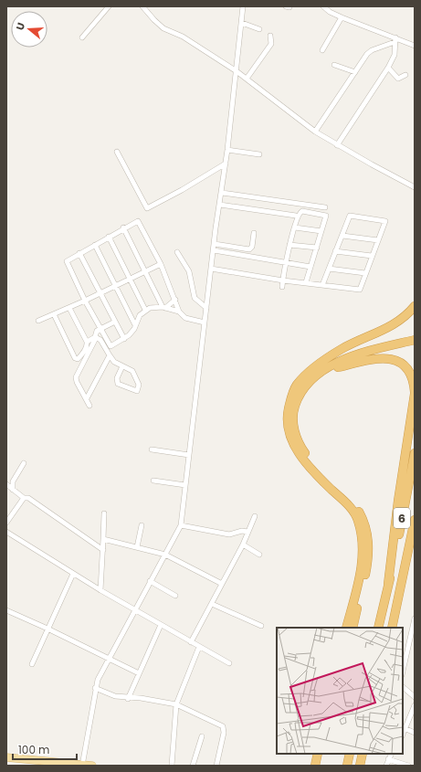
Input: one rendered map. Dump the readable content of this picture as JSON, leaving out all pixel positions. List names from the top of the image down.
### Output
{
  "streets": {
    "highway": ["6"]
  },
  "scale_bar": "100 m",
  "north": "left"
}
